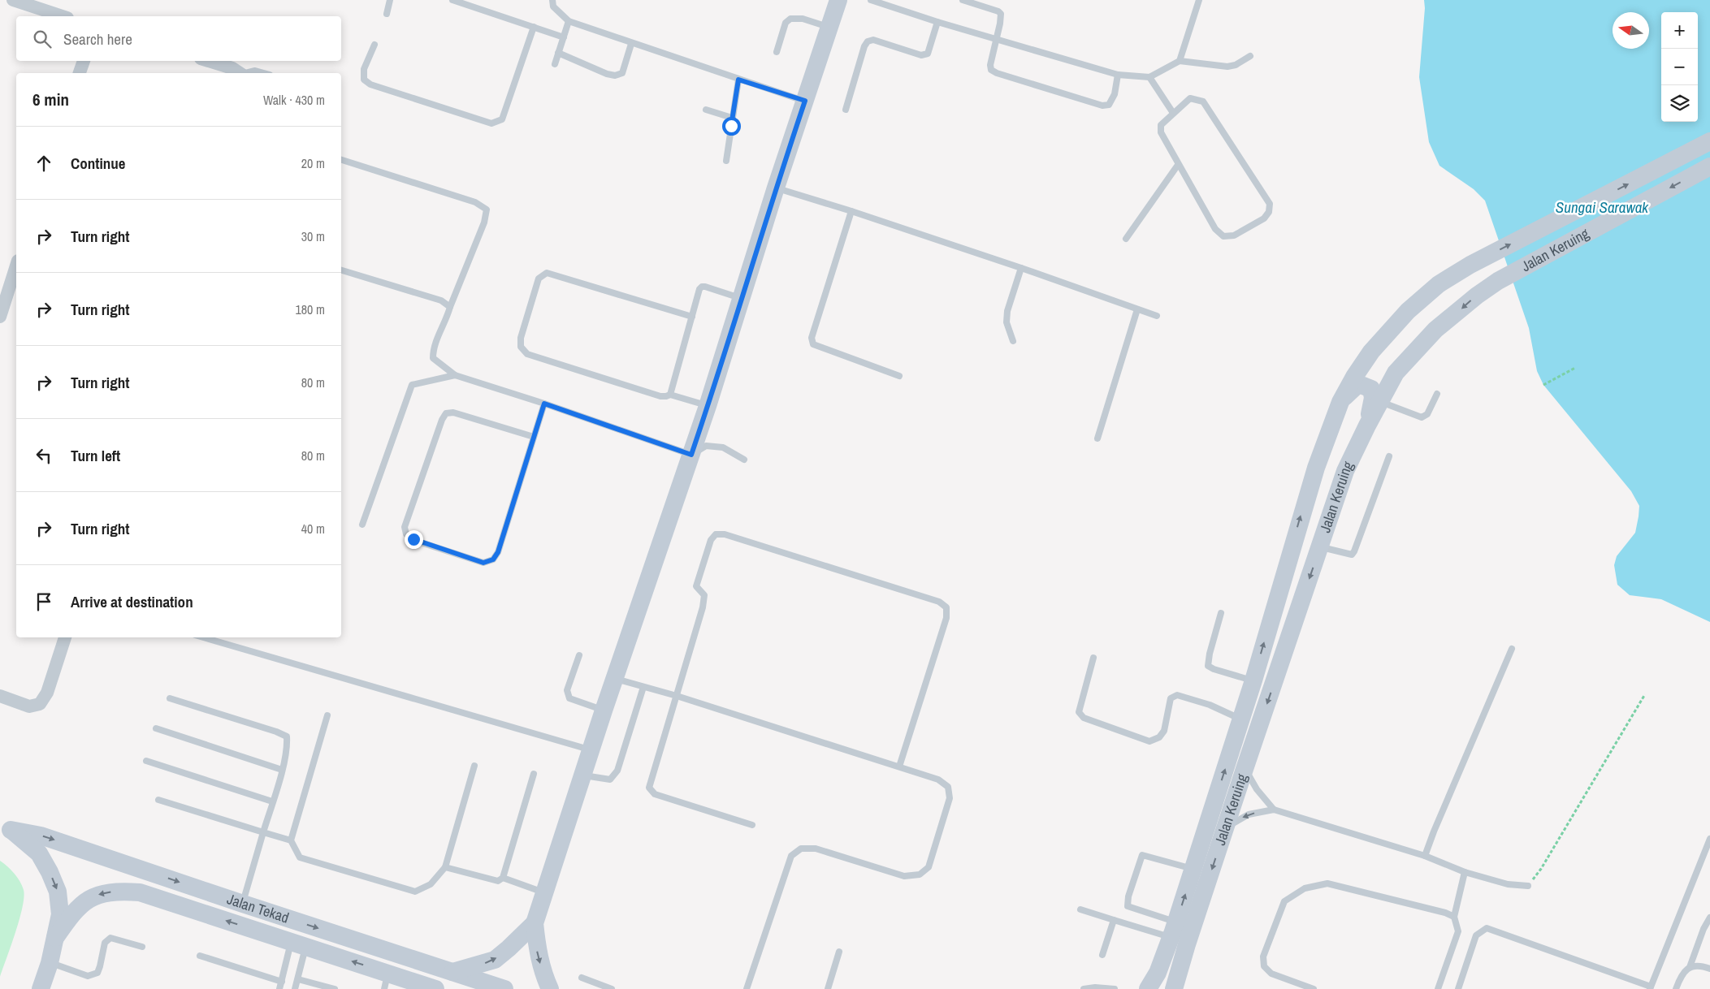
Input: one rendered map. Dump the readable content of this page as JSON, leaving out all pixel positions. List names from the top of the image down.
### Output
{
  "streets": {
    "street": ["Jalan Keruing", "Jalan Tekad"]
  },
  "water": ["Sungai Sarawak"],
  "north": "left",
  "page": {
    "map_buttons": ["+", "−"],
    "search": "Search here",
    "heading": ["6 min", "Walk · 430 m"],
    "list": [
      ["Continue", "20 m"],
      ["Turn right", "30 m"],
      ["Turn right", "180 m"],
      ["Turn right", "80 m"],
      ["Turn left", "80 m"],
      ["Turn right", "40 m"],
      "Arrive at destination"
    ]
  }
}
